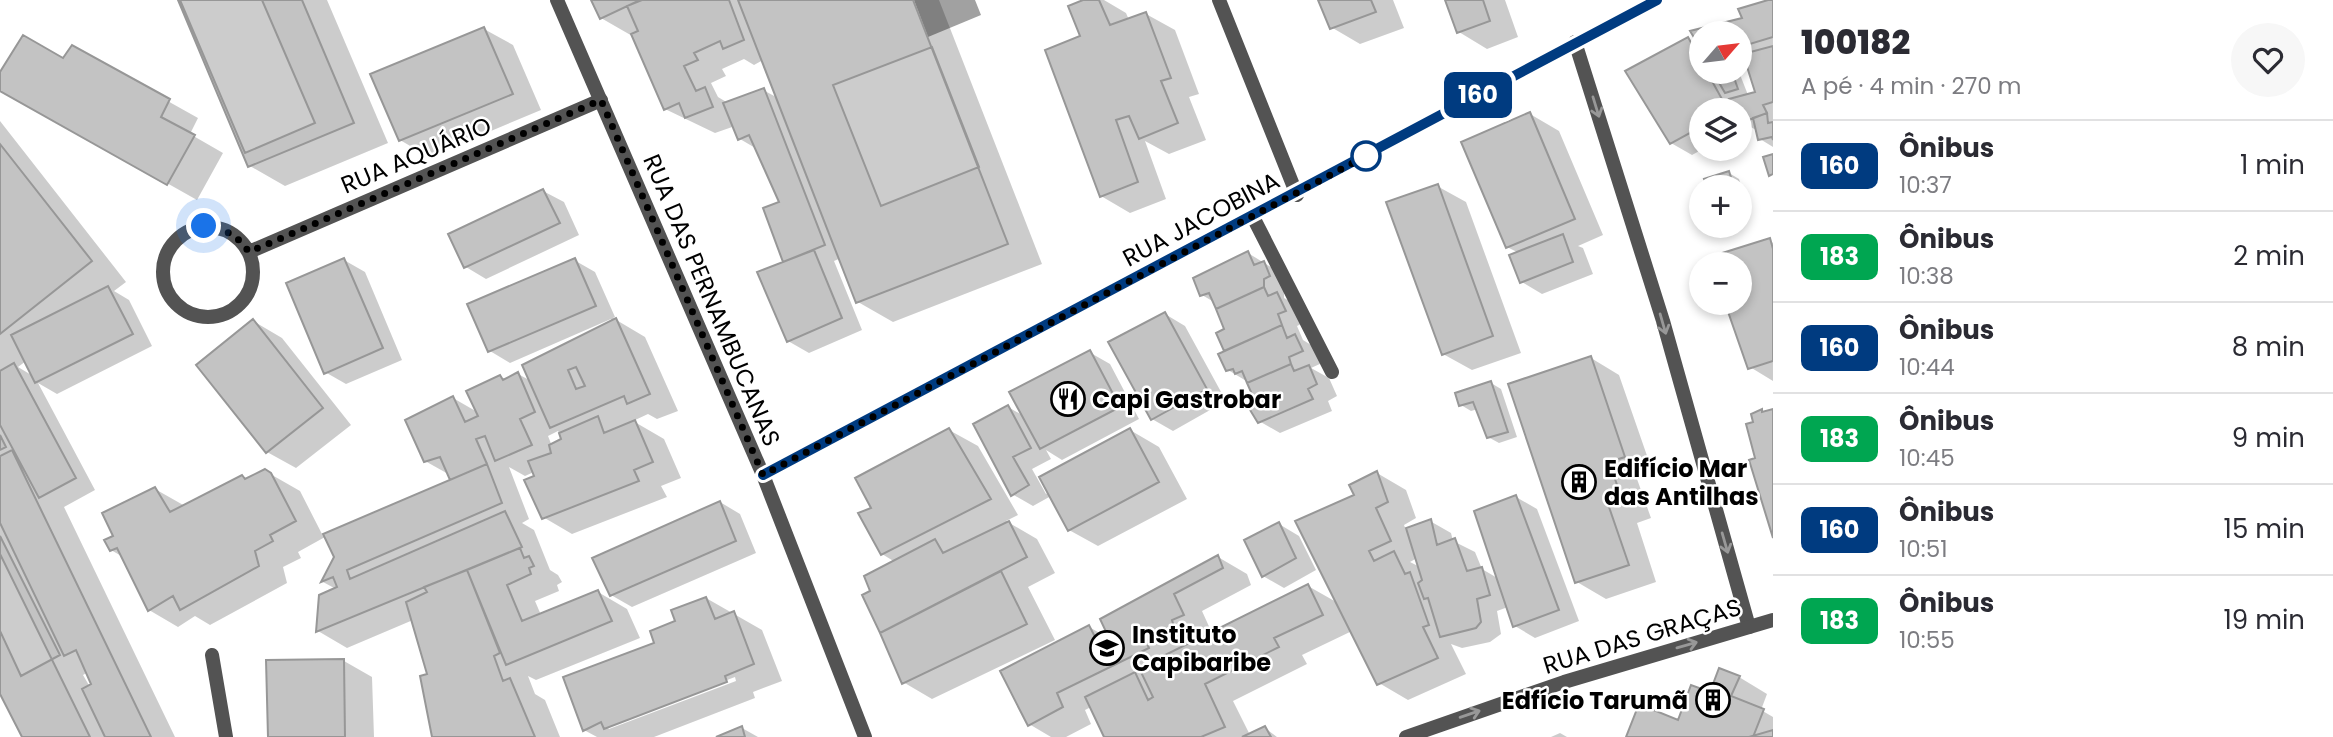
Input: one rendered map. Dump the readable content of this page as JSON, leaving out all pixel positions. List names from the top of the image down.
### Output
{
  "streets": {
    "street": [
      "RUA AQUÁRIO",
      "RUA JACOBINA",
      "RUA DAS PERNAMBUCANAS",
      "RUA DAS GRAÇAS"
    ]
  },
  "crossings": [
    ["RUA AQUÁRIO", "RUA DAS PERNAMBUCANAS"],
    ["RUA JACOBINA", "RUA DAS PERNAMBUCANAS"]
  ],
  "one_way": ["RUA DAS GRAÇAS"],
  "places": {
    "restaurant": ["Capi Gastrobar"],
    "building": ["Edifício Mar das Antilhas", "Edfício Tarumã"],
    "school or university": ["Instituto Capibaribe"]
  },
  "lines": ["bus line 160"],
  "north": "top right",
  "page": {
    "on_map": "160",
    "heading": ["100182", "A pé · 4 min · 270 m"],
    "map_buttons": ["+", "−"],
    "list": [
      {
        "mark": "160",
        "name": "Ônibus",
        "note": "10:37",
        "value": "1 min"
      },
      {
        "mark": "183",
        "name": "Ônibus",
        "note": "10:38",
        "value": "2 min"
      },
      {
        "mark": "160",
        "name": "Ônibus",
        "note": "10:44",
        "value": "8 min"
      },
      {
        "mark": "183",
        "name": "Ônibus",
        "note": "10:45",
        "value": "9 min"
      },
      {
        "mark": "160",
        "name": "Ônibus",
        "note": "10:51",
        "value": "15 min"
      },
      {
        "mark": "183",
        "name": "Ônibus",
        "note": "10:55",
        "value": "19 min"
      }
    ]
  }
}
